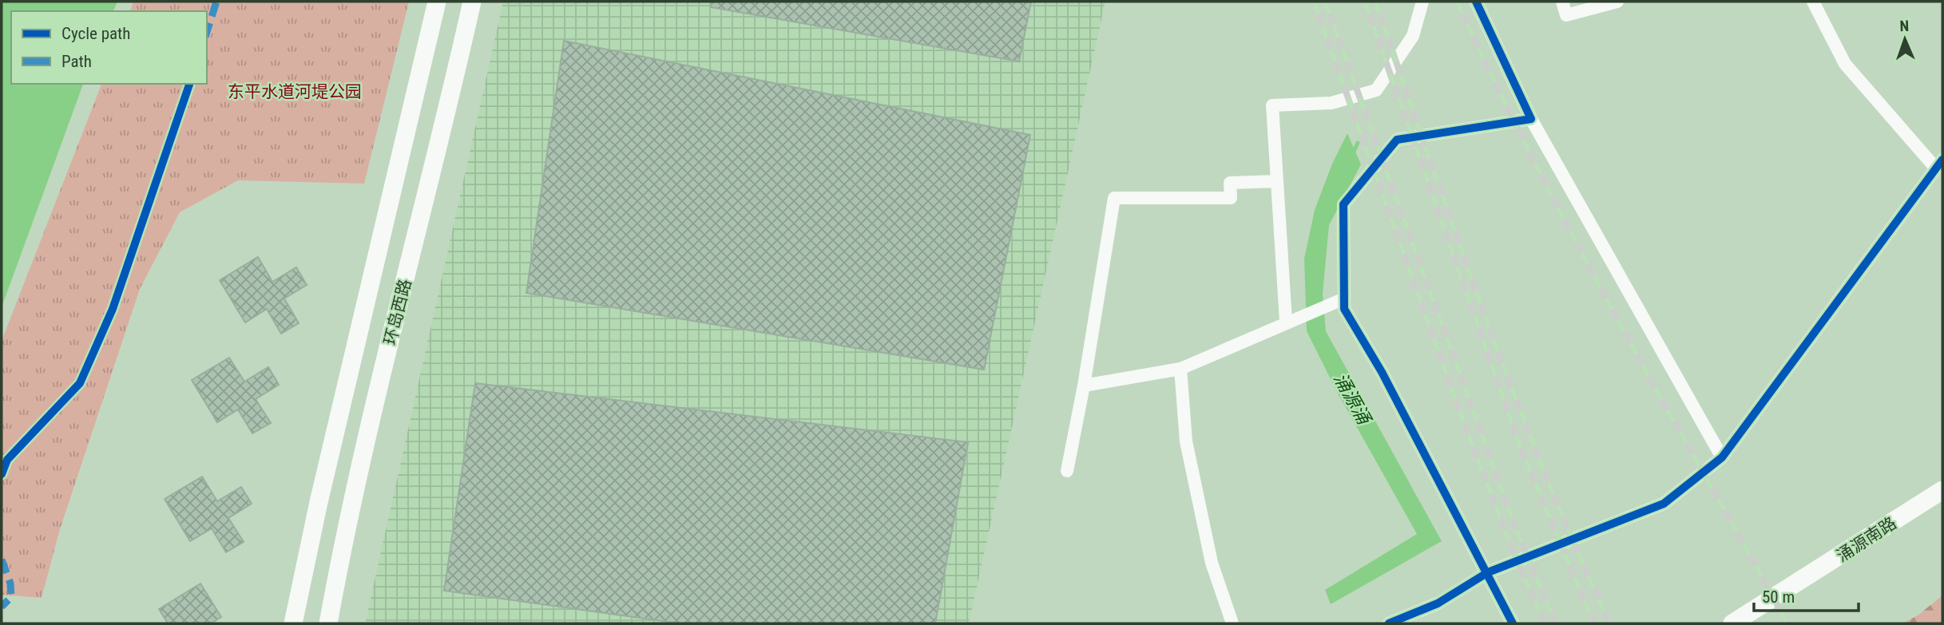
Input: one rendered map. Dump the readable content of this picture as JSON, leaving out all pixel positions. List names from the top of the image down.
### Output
{
  "streets": {
    "main road": ["环岛西路", "涌源南路"]
  },
  "water": ["涌源涌"],
  "parks": ["东平水道河堤公园"],
  "legend": ["Cycle path", "Path"],
  "scale_bar": "50 m",
  "north": "top"
}
